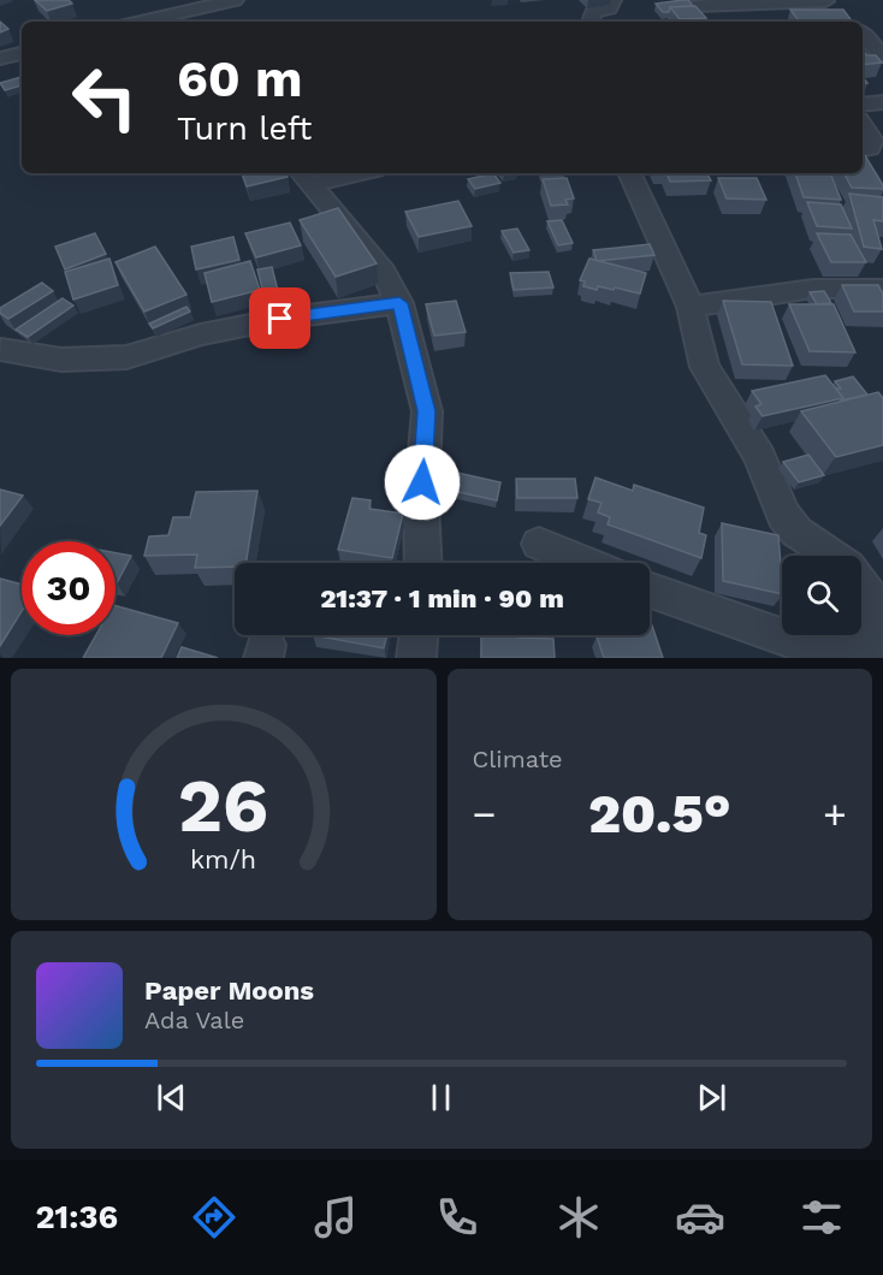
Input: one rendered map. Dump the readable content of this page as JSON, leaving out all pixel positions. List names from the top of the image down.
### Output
{
  "page": {
    "turn": ["60 m", "Turn left"],
    "limit": "30",
    "trip": "21:37 · 1 min · 90 m",
    "tile": "Climate",
    "heat": ["−", "20.5°", "+"],
    "song": ["Paper Moons", "Ada Vale"],
    "tabs": "21:36",
    "gauge": ["26", "km/h"]
  }
}
